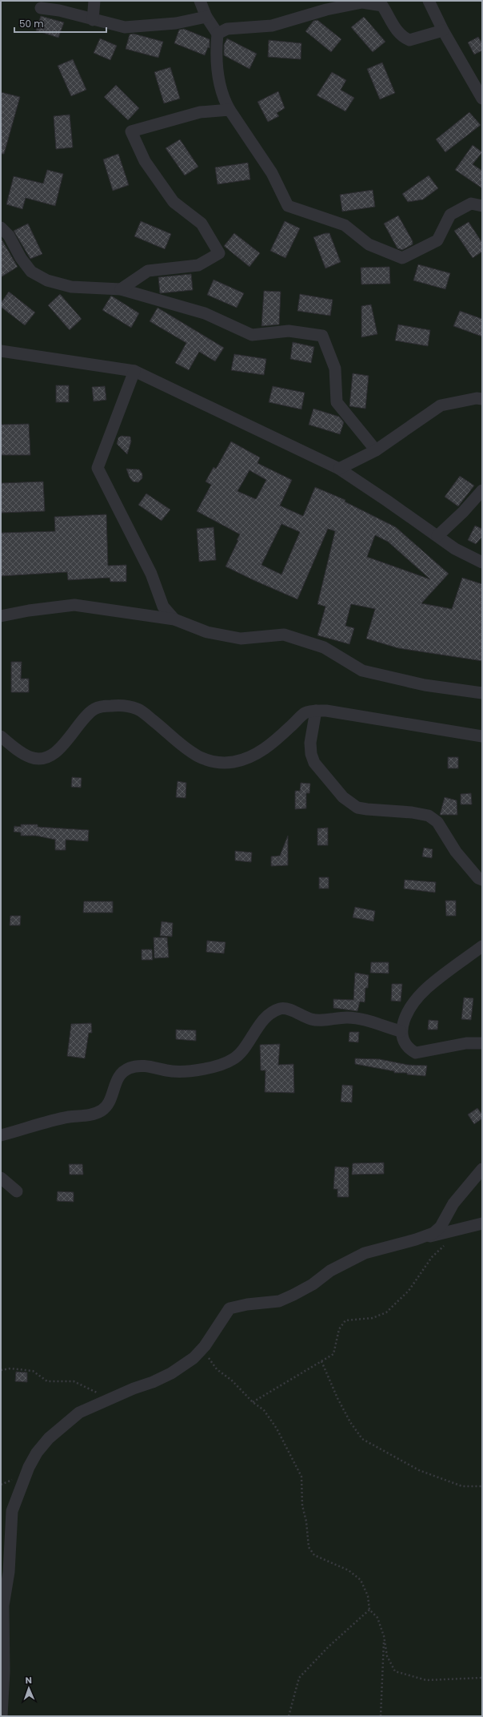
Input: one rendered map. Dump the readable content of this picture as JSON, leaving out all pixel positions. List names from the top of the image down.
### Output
{
  "scale_bar": "50 m",
  "north": "top"
}
